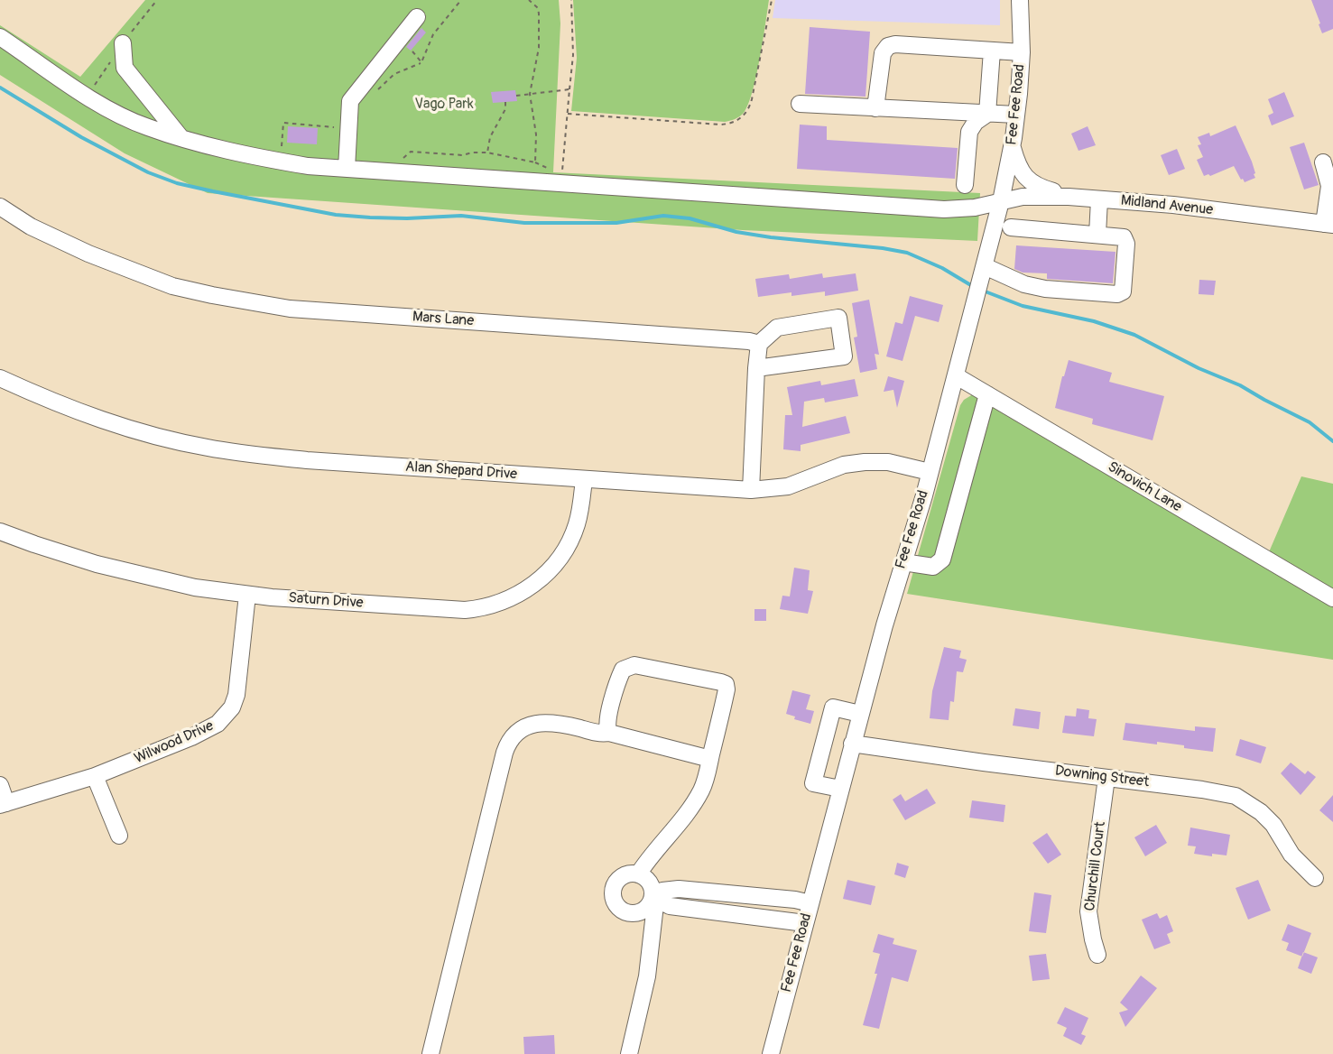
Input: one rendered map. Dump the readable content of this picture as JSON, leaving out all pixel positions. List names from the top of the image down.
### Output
{
  "streets": {
    "street": [
      "Fee Fee Road",
      "Midland Avenue",
      "Mars Lane",
      "Alan Shepard Drive",
      "Sinovich Lane",
      "Saturn Drive",
      "Wilwood Drive",
      "Downing Street",
      "Churchill Court"
    ]
  },
  "crossings": [
    ["Fee Fee Road", "Midland Avenue"],
    ["Fee Fee Road", "Alan Shepard Drive"],
    ["Fee Fee Road", "Sinovich Lane"],
    ["Fee Fee Road", "Downing Street"],
    ["Alan Shepard Drive", "Saturn Drive"],
    ["Saturn Drive", "Wilwood Drive"],
    ["Downing Street", "Churchill Court"]
  ],
  "parks": ["Vago Park"]
}
